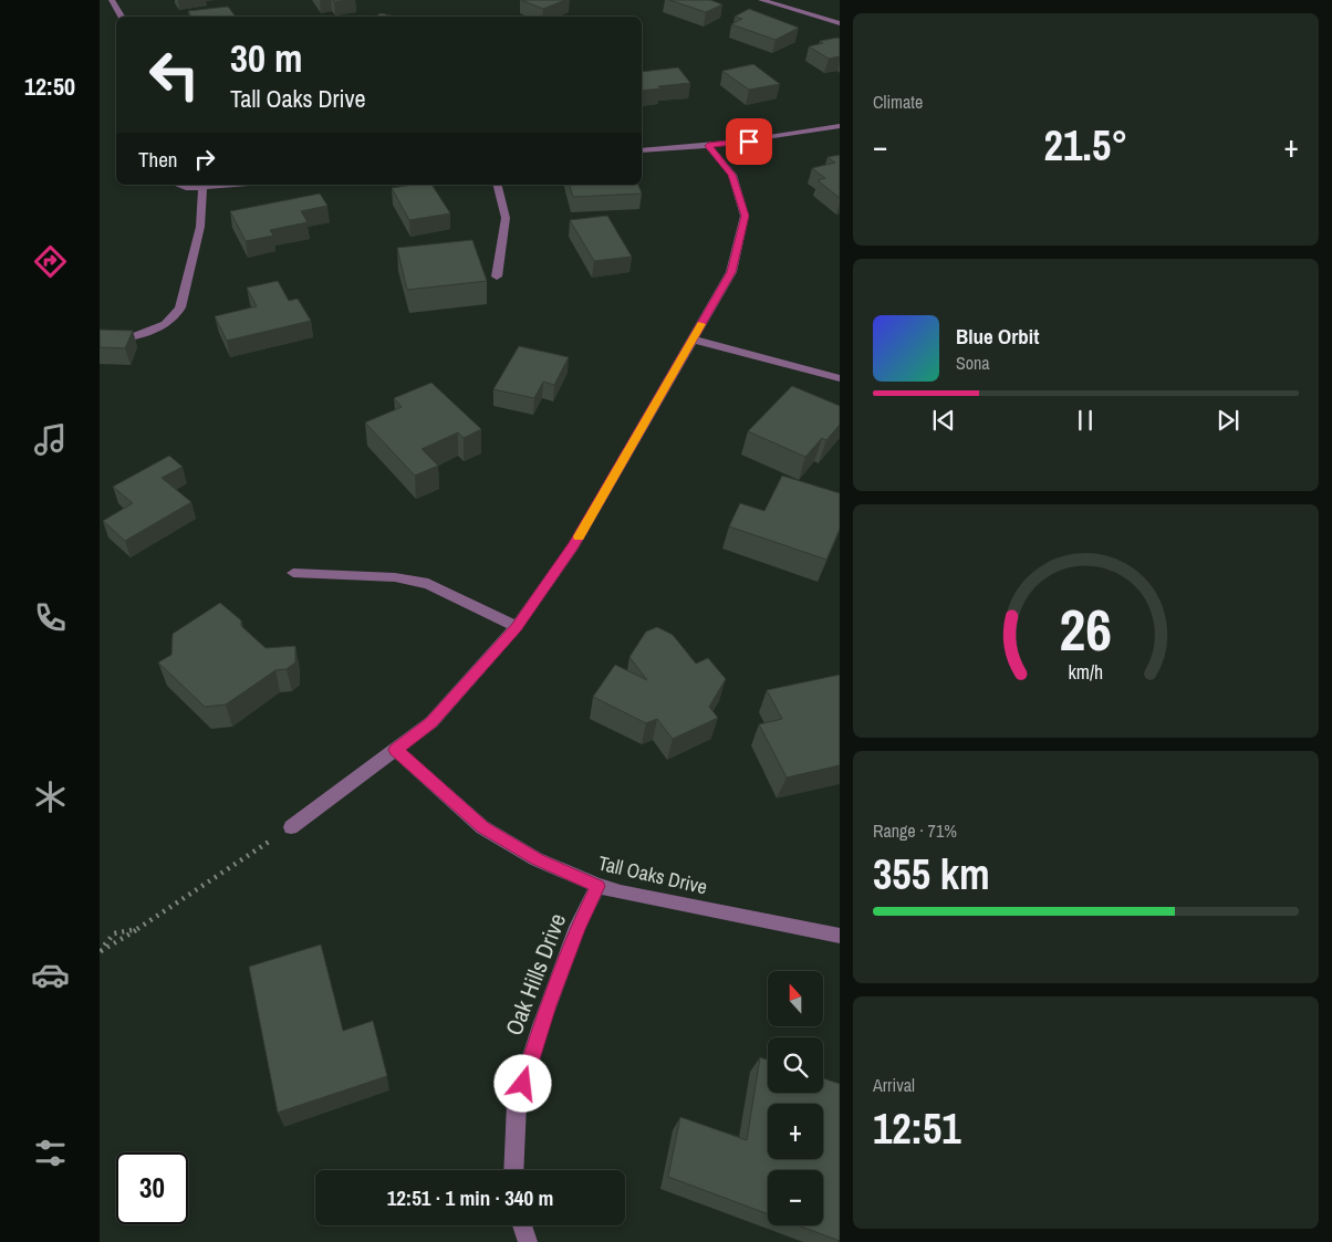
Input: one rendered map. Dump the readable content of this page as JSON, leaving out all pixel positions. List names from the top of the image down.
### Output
{
  "streets": {
    "street": ["Tall Oaks Drive", "Oak Hills Drive"]
  },
  "crossings": [
    ["Tall Oaks Drive", "Oak Hills Drive"]
  ],
  "north": "top",
  "page": {
    "tabs": "12:50",
    "tile": [
      "Climate",
      ["Range · 71%", "355 km"],
      ["Arrival", "12:51"]
    ],
    "turn": ["30 m", "Tall Oaks Drive"],
    "heat": ["−", "21.5°", "+"],
    "then": "Then",
    "song": ["Blue Orbit", "Sona"],
    "map_buttons": ["+", "−"],
    "limit": "30",
    "trip": "12:51 · 1 min · 340 m",
    "gauge": ["26", "km/h"]
  }
}
